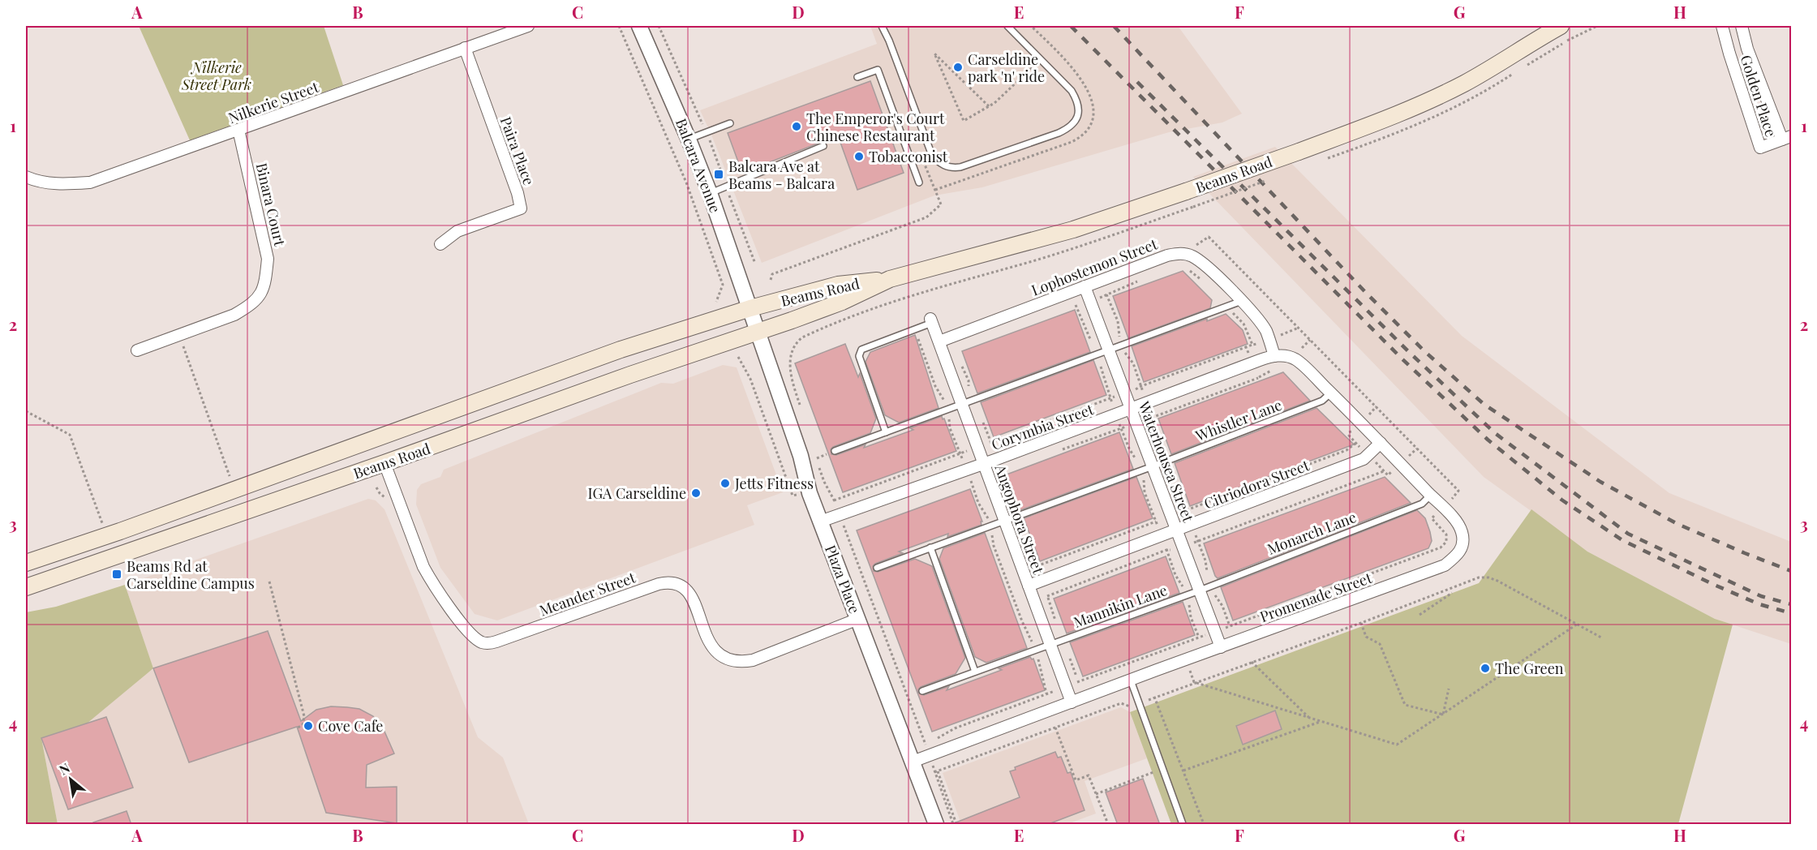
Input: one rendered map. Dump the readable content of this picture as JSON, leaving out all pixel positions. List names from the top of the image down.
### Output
{
  "streets": {
    "main road": ["Beams Road"],
    "street": [
      "Golden Place",
      "Nilkerie Street",
      "Paira Place",
      "Balcara Avenue",
      "Binara Court",
      "Lophostemon Street",
      "Corymbia Street",
      "Waterhousea Street",
      "Citriodora Street",
      "Angophora Street",
      "Plaza Place",
      "Meander Street",
      "Promenade Street"
    ],
    "lane": ["Whistler Lane", "Monarch Lane", "Mannikin Lane"]
  },
  "crossings": [
    ["Nilkerie Street", "Paira Place"],
    ["Nilkerie Street", "Binara Court"],
    ["Balcara Avenue", "Beams Road"],
    ["Beams Road", "Plaza Place"],
    ["Beams Road", "Meander Street"],
    ["Lophostemon Street", "Waterhousea Street"],
    ["Lophostemon Street", "Angophora Street"],
    ["Whistler Lane", "Waterhousea Street"],
    ["Whistler Lane", "Angophora Street"],
    ["Whistler Lane", "Promenade Street"],
    ["Corymbia Street", "Waterhousea Street"],
    ["Corymbia Street", "Angophora Street"],
    ["Corymbia Street", "Plaza Place"],
    ["Corymbia Street", "Promenade Street"],
    ["Waterhousea Street", "Citriodora Street"],
    ["Waterhousea Street", "Monarch Lane"],
    ["Waterhousea Street", "Promenade Street"],
    ["Waterhousea Street", "Mannikin Lane"],
    ["Citriodora Street", "Angophora Street"],
    ["Citriodora Street", "Promenade Street"],
    ["Angophora Street", "Promenade Street"],
    ["Angophora Street", "Mannikin Lane"],
    ["Monarch Lane", "Promenade Street"],
    ["Monarch Lane", "Mannikin Lane"],
    ["Plaza Place", "Meander Street"],
    ["Plaza Place", "Promenade Street"]
  ],
  "parks": ["Nilkerie Street Park"],
  "places": {
    "other": [
      "Carseldine park 'n' ride",
      "The Emperor's Court Chinese Restaurant",
      "Tobacconist",
      "Jetts Fitness",
      "IGA Carseldine",
      "The Green",
      "Cove Cafe"
    ],
    "transit": ["Balcara Ave at Beams - Balcara", "Beams Rd at Carseldine Campus"]
  },
  "north": "top left",
  "grid": {
    "columns": [
      "A",
      "B",
      "C",
      "D",
      "E",
      "F",
      "G",
      "H"
    ],
    "rows": [
      "1",
      "2",
      "3",
      "4"
    ]
  }
}
